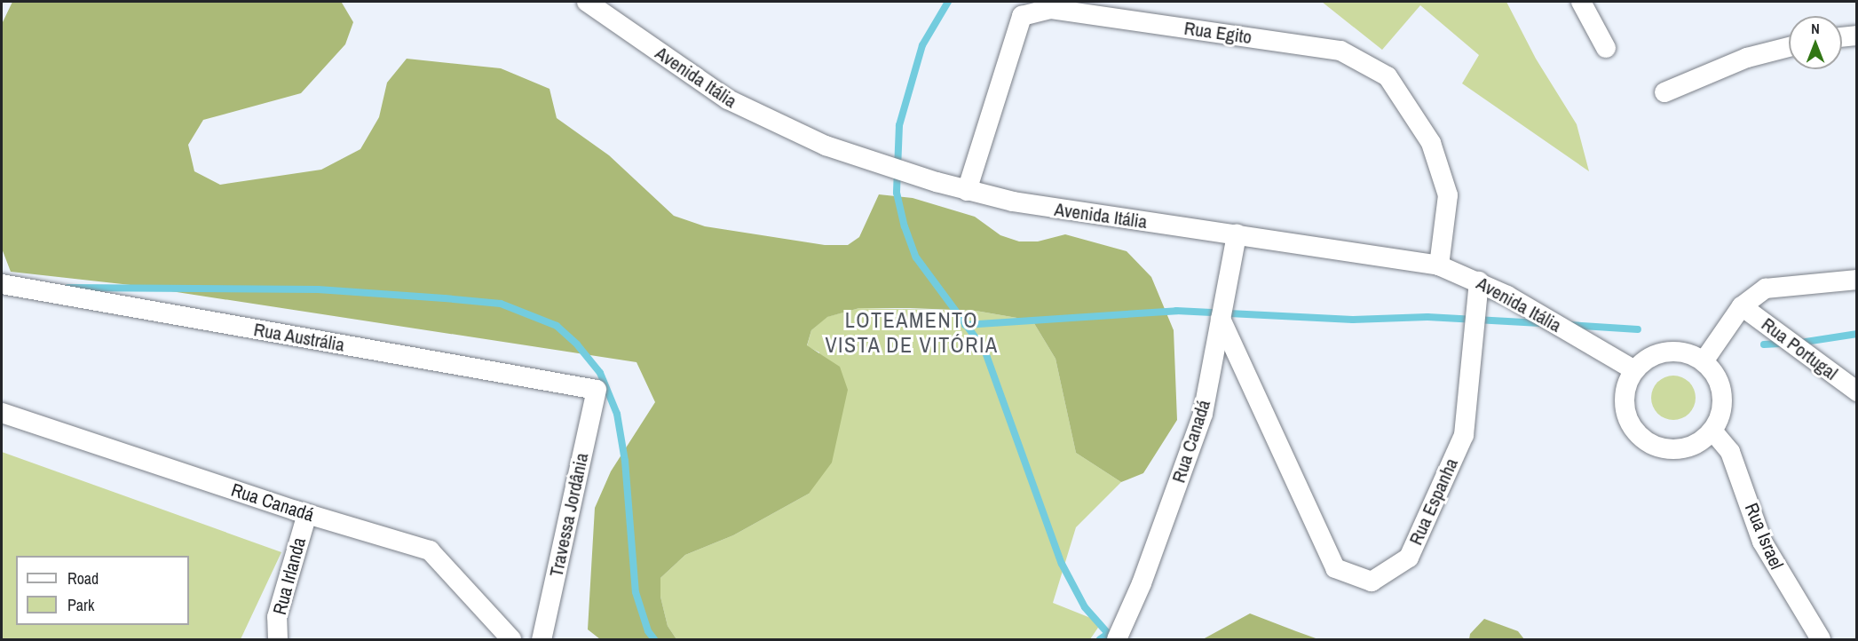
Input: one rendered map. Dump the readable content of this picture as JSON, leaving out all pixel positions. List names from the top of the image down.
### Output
{
  "streets": {
    "street": [
      "Rua Egito",
      "Avenida Itália",
      "Rua Austrália",
      "Rua Portugal",
      "Rua Canadá",
      "Rua Espanha",
      "Travessa Jordânia",
      "Rua Israel",
      "Rua Irlanda"
    ]
  },
  "crossings": [
    ["Rua Egito", "Avenida Itália"],
    ["Avenida Itália", "Rua Canadá"],
    ["Avenida Itália", "Rua Espanha"],
    ["Avenida Itália", "Rua Israel"],
    ["Rua Austrália", "Travessa Jordânia"],
    ["Rua Canadá", "Rua Espanha"],
    ["Rua Canadá", "Rua Irlanda"]
  ],
  "districts": ["LOTEAMENTO VISTA DE VITÓRIA"],
  "legend": ["Road", "Park"],
  "north": "top"
}
